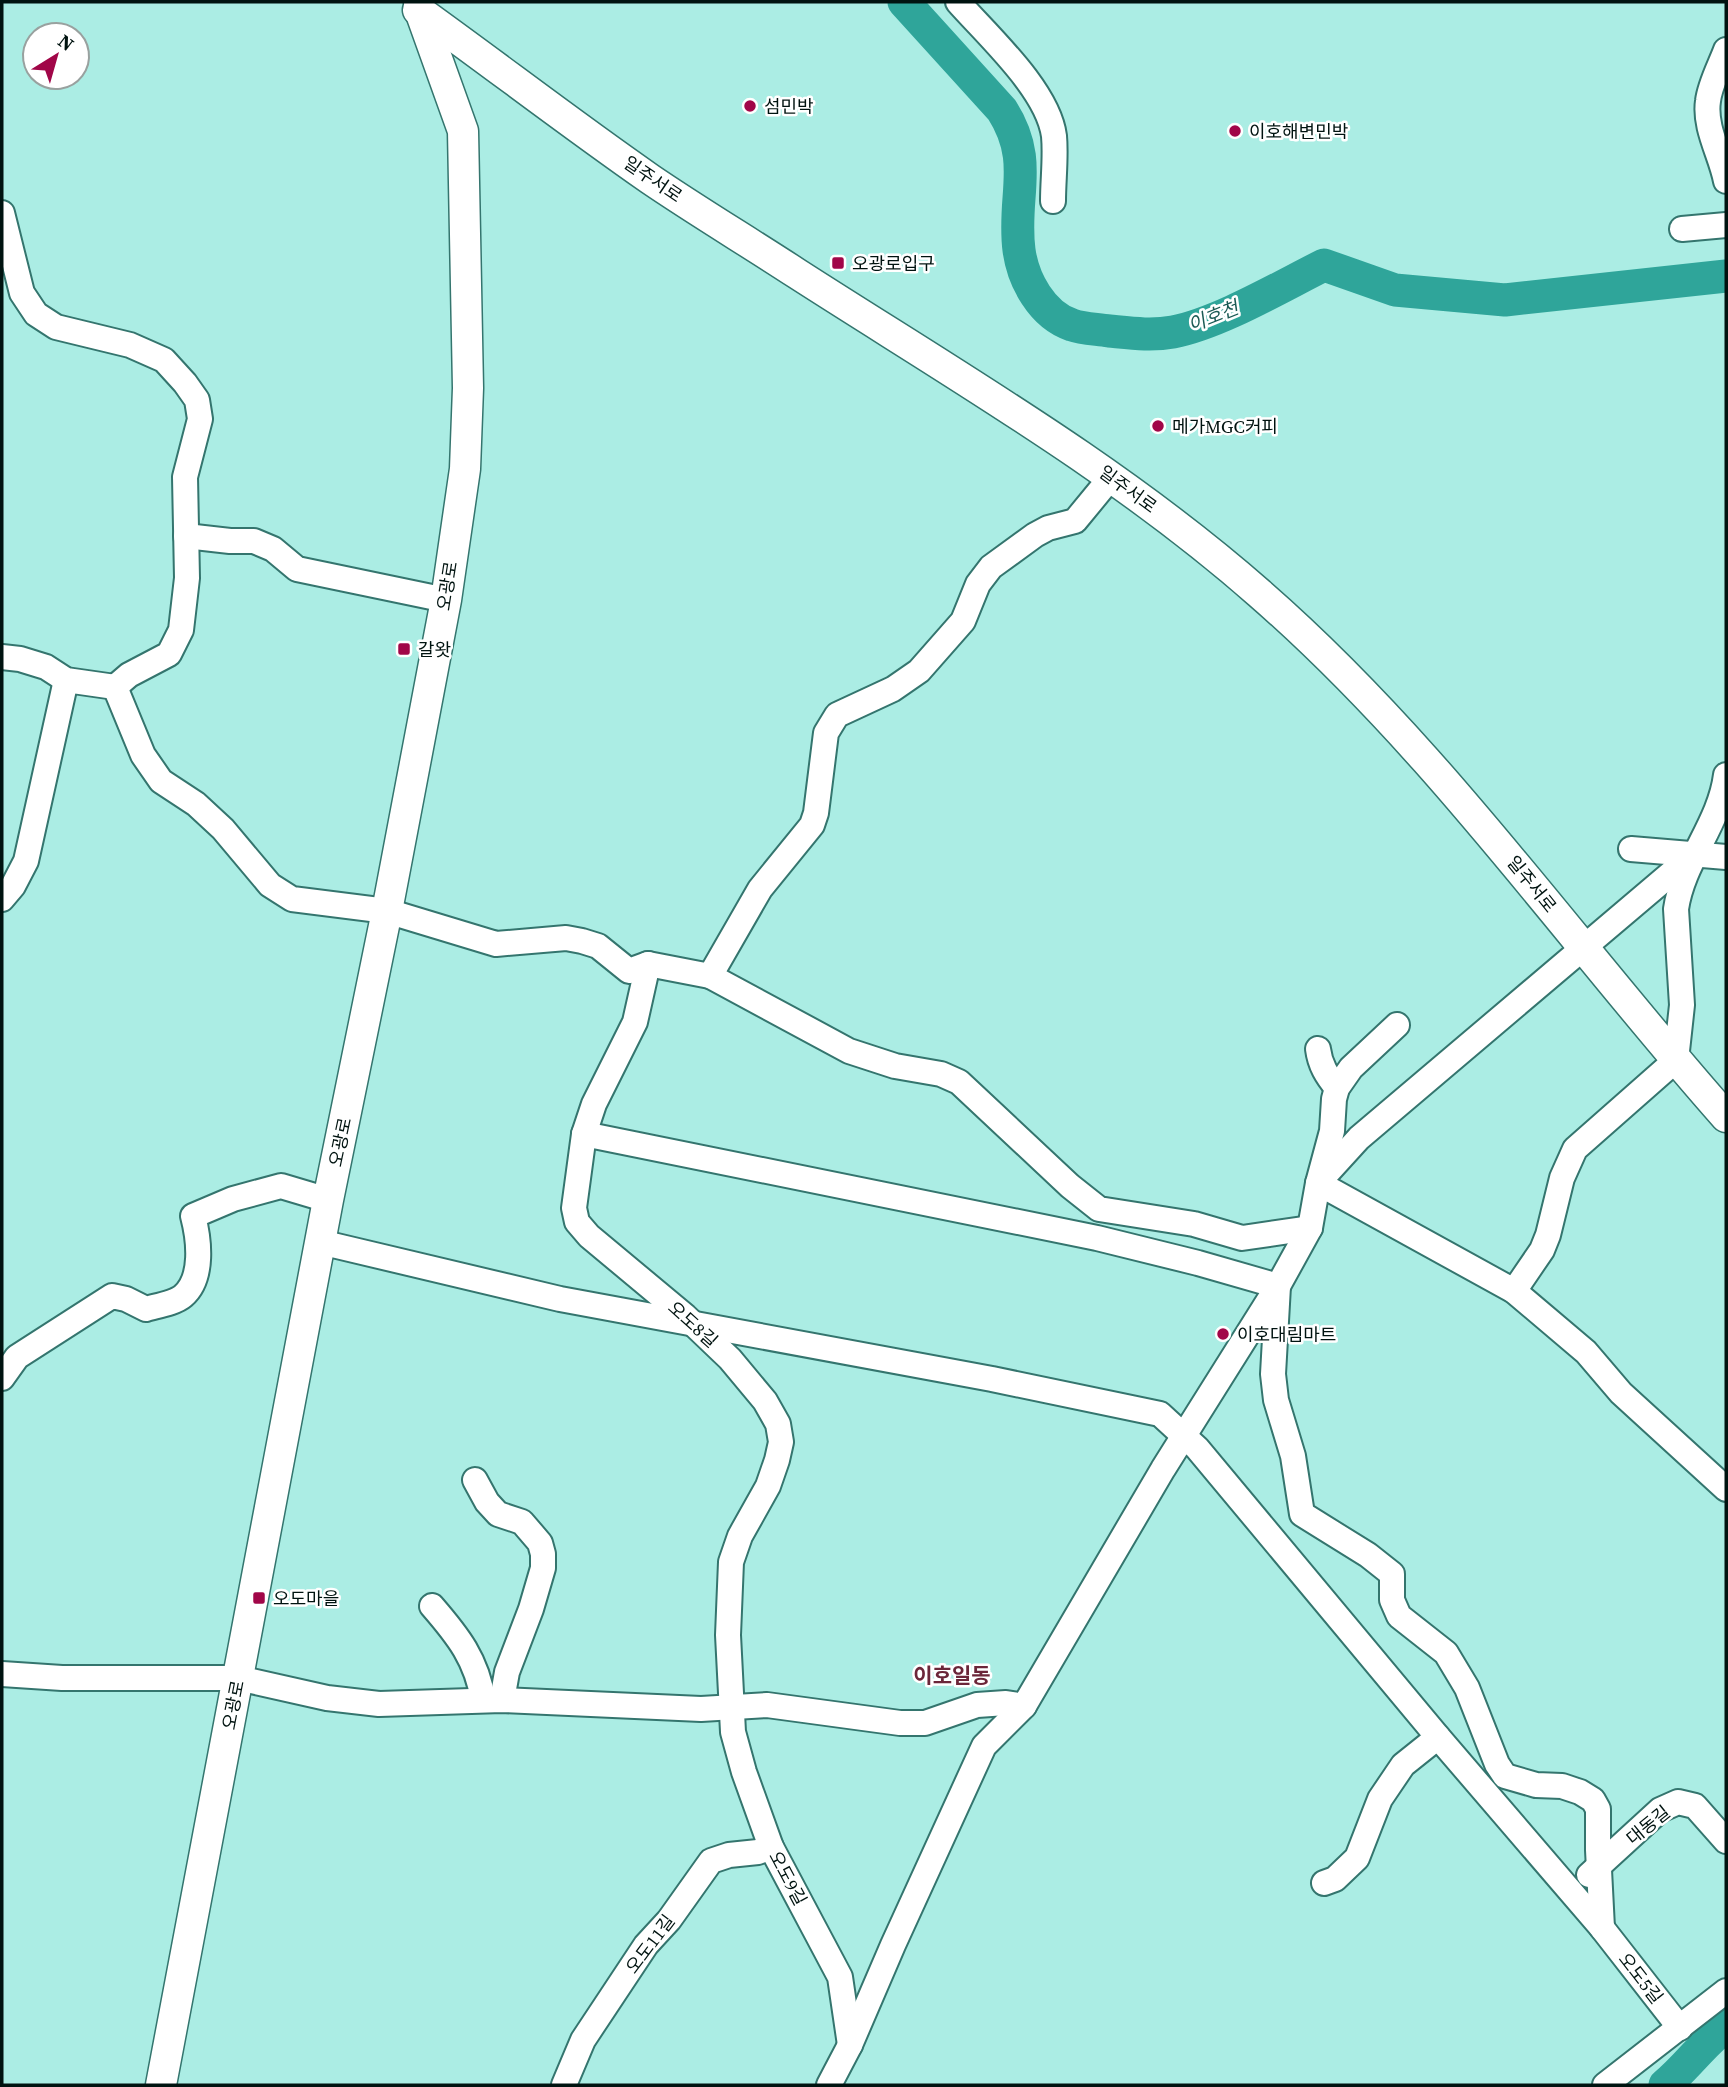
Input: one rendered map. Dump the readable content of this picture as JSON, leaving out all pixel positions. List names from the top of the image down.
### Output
{
  "streets": {
    "main road": ["일주서로", "오광로"],
    "street": [
      "오도8길",
      "대동길",
      "오도9길",
      "오도11길",
      "오도5길"
    ]
  },
  "crossings": [
    ["일주서로", "오광로"],
    ["오광로", "오도5길"],
    ["오도8길", "오도9길"],
    ["오도8길", "오도5길"],
    ["대동길", "오도5길"],
    ["오도9길", "오도11길"]
  ],
  "districts": ["이호일동"],
  "water": ["이호천"],
  "places": {
    "other": [
      "섬민박",
      "이호해변민박",
      "메가MGC커피",
      "이호대림마트"
    ],
    "transit": ["오광로입구", "갈왓", "오도마을"]
  },
  "north": "top right"
}
